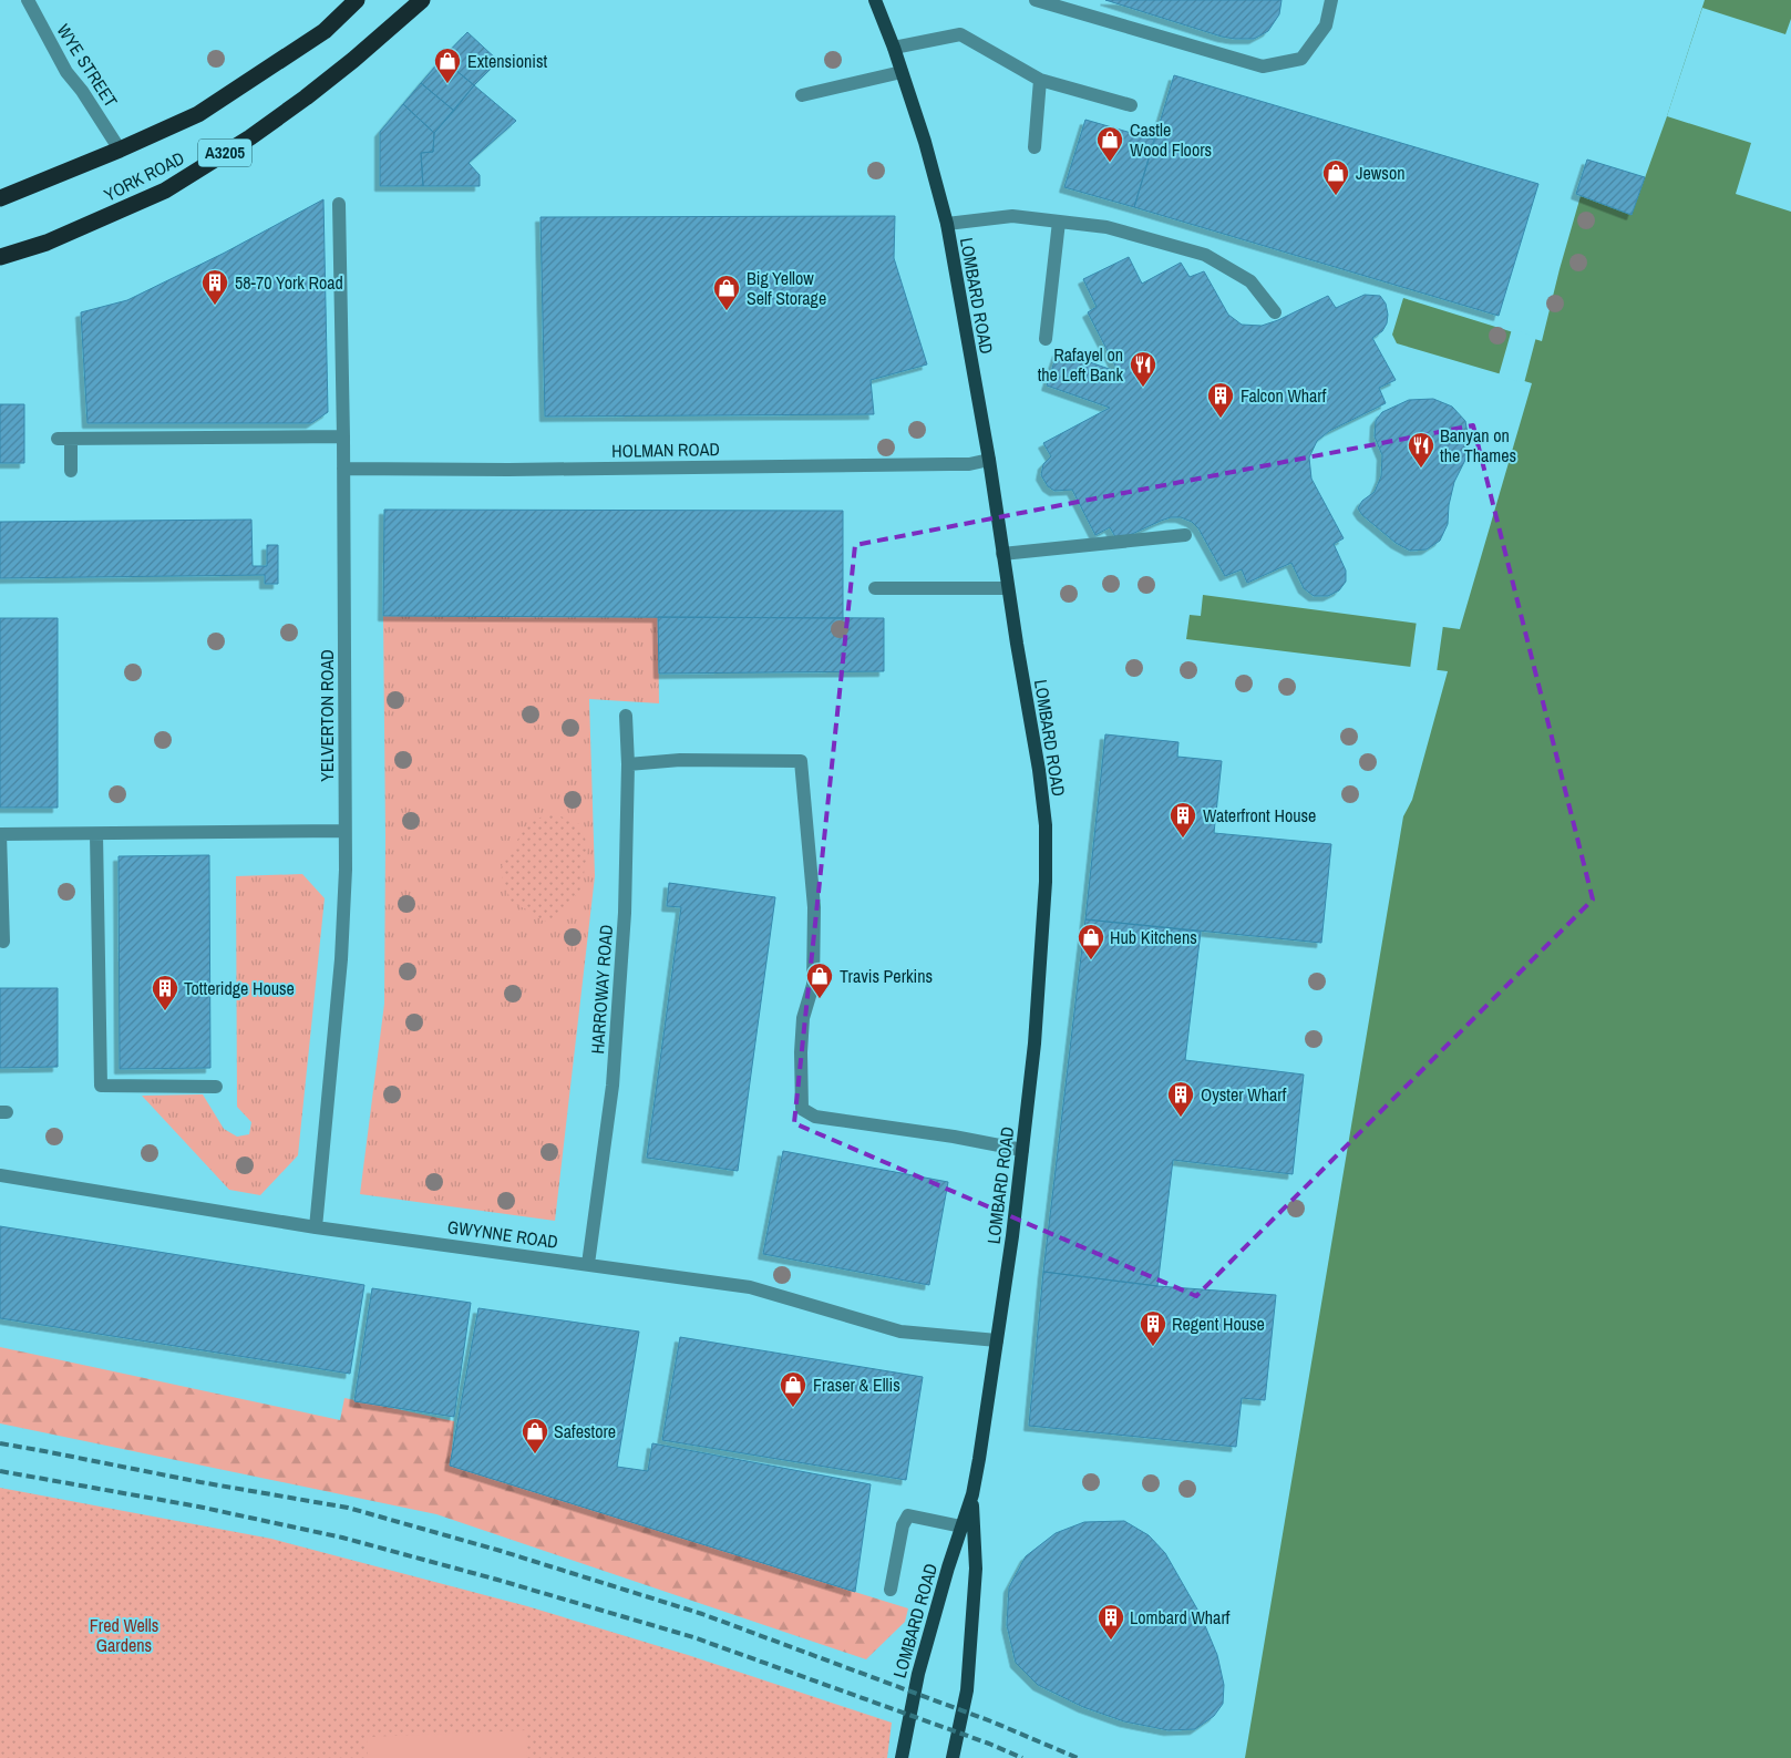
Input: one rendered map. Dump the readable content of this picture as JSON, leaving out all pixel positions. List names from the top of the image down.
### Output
{
  "streets": {
    "highway": ["A3205", "YORK ROAD"],
    "main road": ["LOMBARD ROAD"],
    "street": [
      "WYE STREET",
      "HOLMAN ROAD",
      "YELVERTON ROAD",
      "HARROWAY ROAD",
      "GWYNNE ROAD"
    ]
  },
  "crossings": [
    ["WYE STREET", "YORK ROAD"],
    ["LOMBARD ROAD", "HOLMAN ROAD"],
    ["LOMBARD ROAD", "GWYNNE ROAD"],
    ["HOLMAN ROAD", "YELVERTON ROAD"],
    ["YELVERTON ROAD", "GWYNNE ROAD"],
    ["HARROWAY ROAD", "GWYNNE ROAD"]
  ],
  "parks": ["Fred Wells Gardens"],
  "places": {
    "shop": [
      "Extensionist",
      "Castle Wood Floors",
      "Jewson",
      "Big Yellow Self Storage",
      "Hub Kitchens",
      "Travis Perkins",
      "Fraser & Ellis",
      "Safestore"
    ],
    "building": [
      "58-70 York Road",
      "Falcon Wharf",
      "Waterfront House",
      "Totteridge House",
      "Oyster Wharf",
      "Regent House",
      "Lombard Wharf"
    ],
    "restaurant": ["Rafayel on the Left Bank", "Banyan on the Thames"]
  }
}
